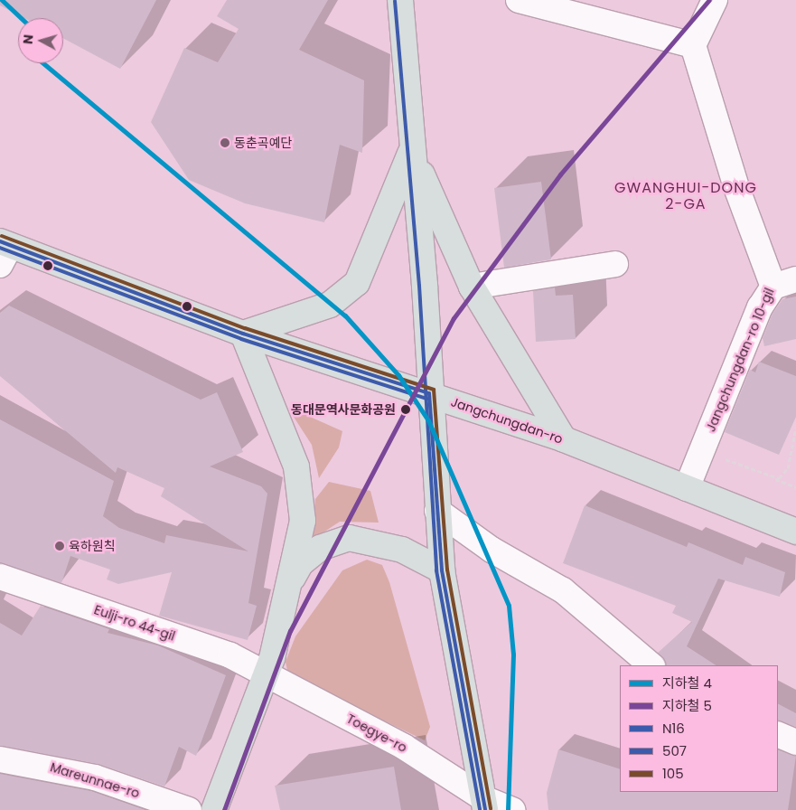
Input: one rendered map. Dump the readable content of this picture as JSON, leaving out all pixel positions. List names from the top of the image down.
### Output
{
  "streets": {
    "main road": ["Jangchungdan-ro"],
    "street": [
      "Jangchungdan-ro 10-gil",
      "Eulji-ro 44-gil",
      "Toegye-ro",
      "Mareunnae-ro"
    ]
  },
  "crossings": [
    ["Jangchungdan-ro 10-gil", "Jangchungdan-ro"],
    ["Eulji-ro 44-gil", "Toegye-ro"]
  ],
  "districts": ["GWANGHUI-DONG 2-GA"],
  "places": ["동춘곡예단", "동대문역사문화공원", "육하원칙"],
  "lines": [
    "metro line 4",
    "metro line 5",
    "transit line 507",
    "transit line 105",
    "transit line N16"
  ],
  "legend": [
    "지하철 4",
    "지하철 5",
    "N16",
    "507",
    "105"
  ],
  "north": "left"
}
